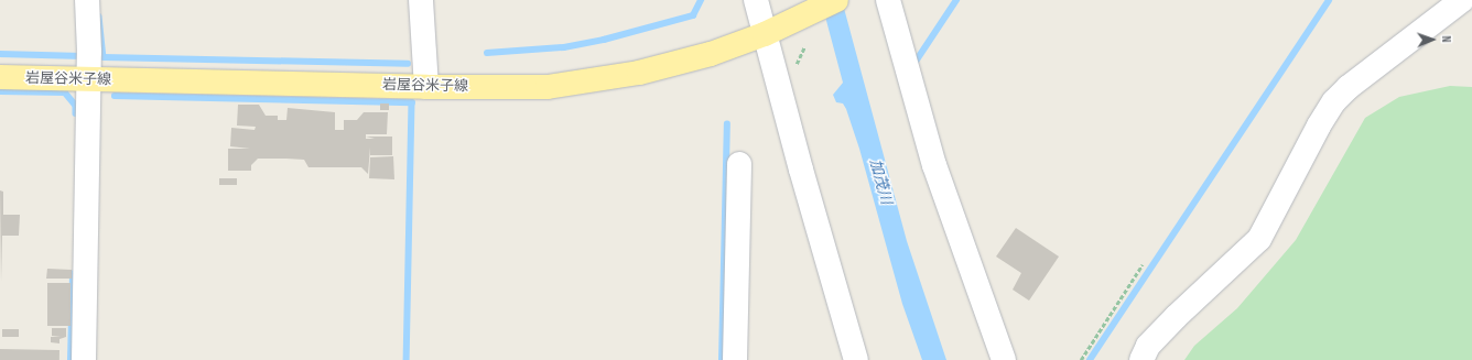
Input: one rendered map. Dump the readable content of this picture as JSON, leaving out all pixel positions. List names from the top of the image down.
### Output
{
  "streets": {
    "main road": ["岩屋谷米子線"]
  },
  "water": ["加茂川"],
  "north": "right"
}
